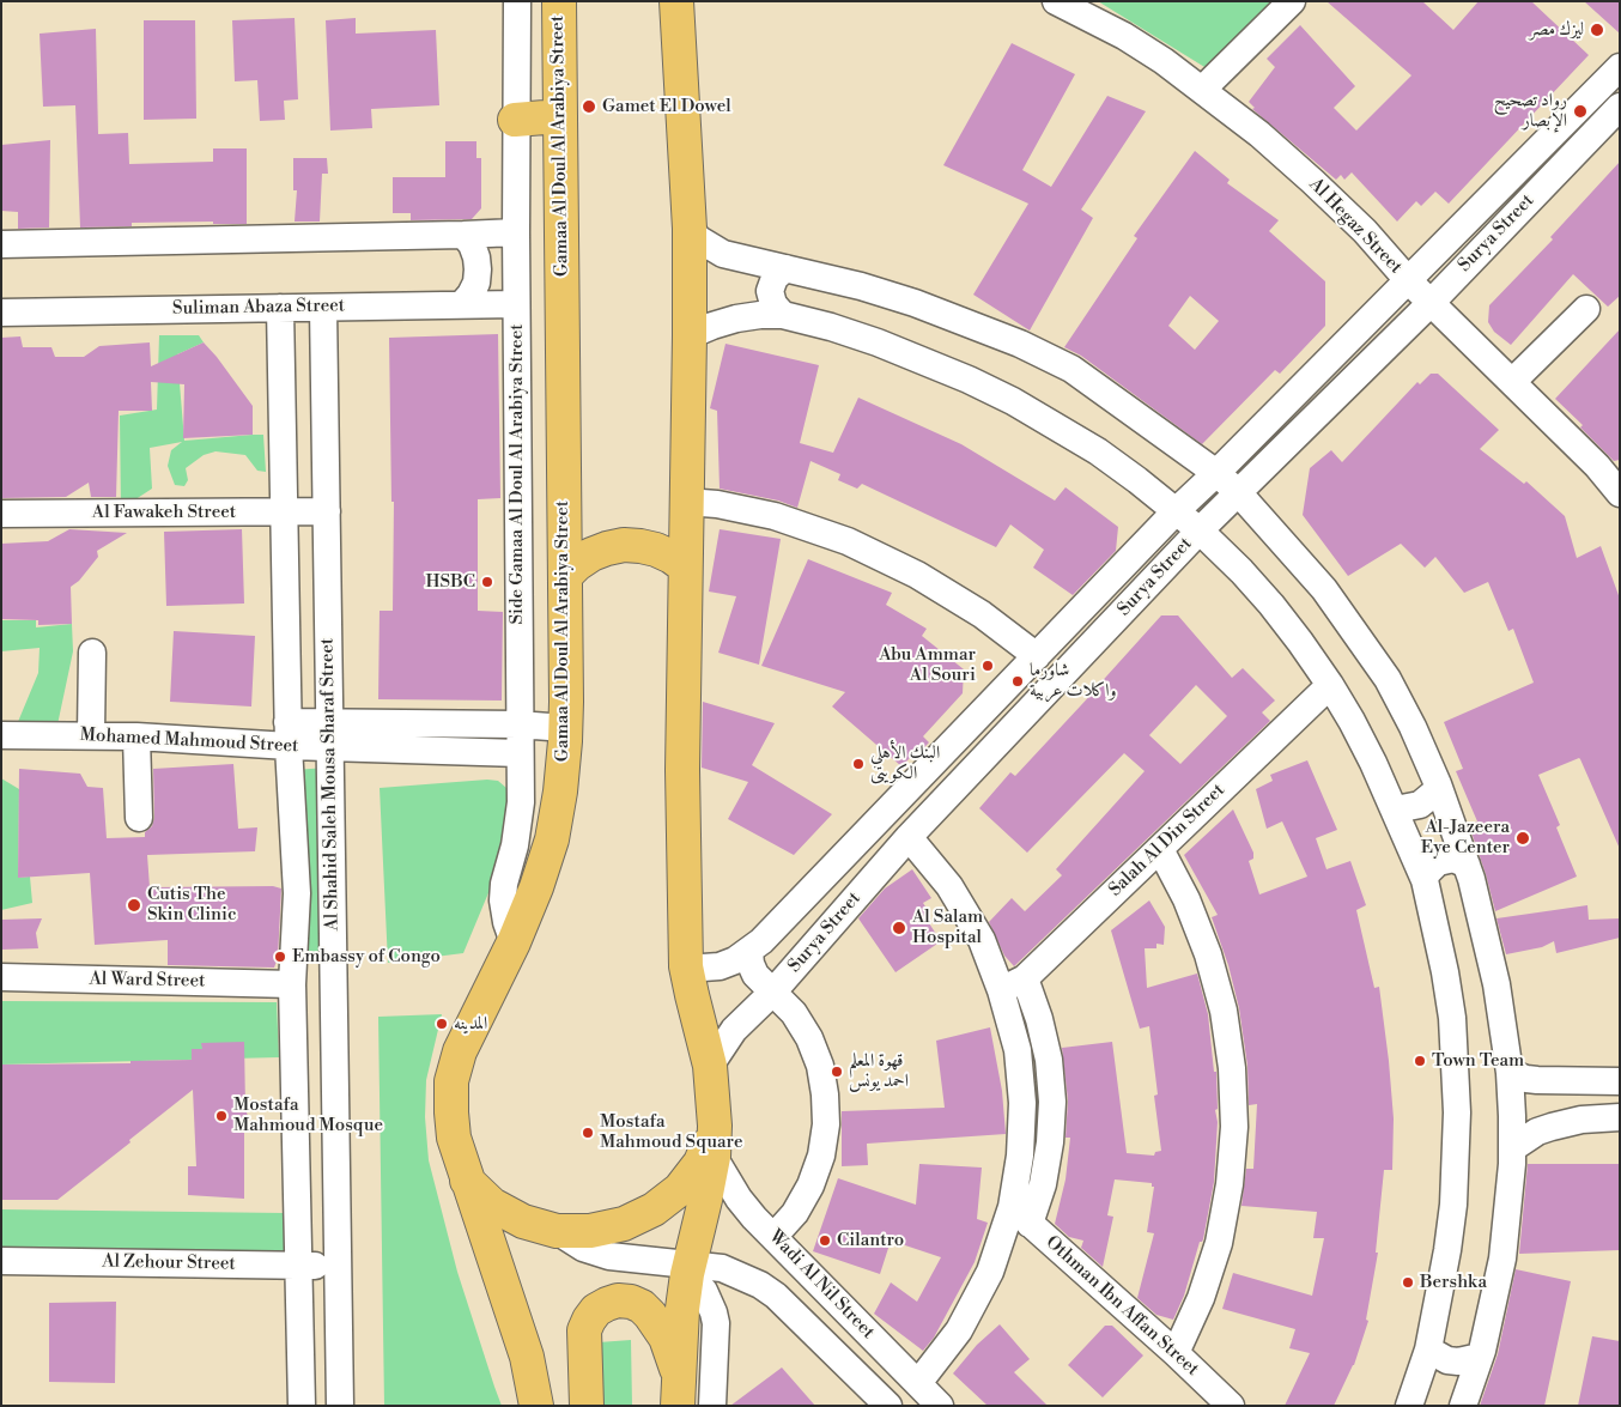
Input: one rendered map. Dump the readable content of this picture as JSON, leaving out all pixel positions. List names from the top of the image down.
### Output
{
  "streets": {
    "main road": ["Gamaa Al Doul Al Arabiya Street"],
    "street": [
      "Al Hegaz Street",
      "Surya Street",
      "Suliman Abaza Street",
      "Side Gamaa Al Doul Al Arabiya Street",
      "Al Fawakeh Street",
      "Mohamed Mahmoud Street",
      "Al Shahid Saleh Mousa Sharaf Street",
      "Salah Al Din Street",
      "Al Ward Street",
      "Al Zehour Street",
      "Wadi Al Nil Street",
      "Othman Ibn Affan Street"
    ]
  },
  "crossings": [
    ["Gamaa Al Doul Al Arabiya Street", "Side Gamaa Al Doul Al Arabiya Street"],
    ["Gamaa Al Doul Al Arabiya Street", "Mohamed Mahmoud Street"],
    ["Al Hegaz Street", "Surya Street"],
    ["Suliman Abaza Street", "Side Gamaa Al Doul Al Arabiya Street"],
    ["Suliman Abaza Street", "Al Shahid Saleh Mousa Sharaf Street"],
    ["Side Gamaa Al Doul Al Arabiya Street", "Mohamed Mahmoud Street"],
    ["Al Fawakeh Street", "Al Shahid Saleh Mousa Sharaf Street"],
    ["Mohamed Mahmoud Street", "Al Shahid Saleh Mousa Sharaf Street"],
    ["Al Shahid Saleh Mousa Sharaf Street", "Al Ward Street"],
    ["Al Shahid Saleh Mousa Sharaf Street", "Al Zehour Street"]
  ],
  "places": [
    "ليزك مصر",
    "Gamet El Dowel",
    "رواد تصحيح الإبصار",
    "HSBC",
    "Abu Ammar Al Souri",
    "شاورما واكلات عربية",
    "البنك الأهلي الكويتى",
    "Al-Jazeera Eye Center",
    "Cutis The Skin Clinic",
    "Al Salam Hospital",
    "Embassy of Congo",
    "المدينه",
    "Town Team",
    "قهوة المعلم احمد يونس",
    "Mostafa Mahmoud Mosque",
    "Mostafa Mahmoud Square",
    "Cilantro",
    "Bershka"
  ]
}
